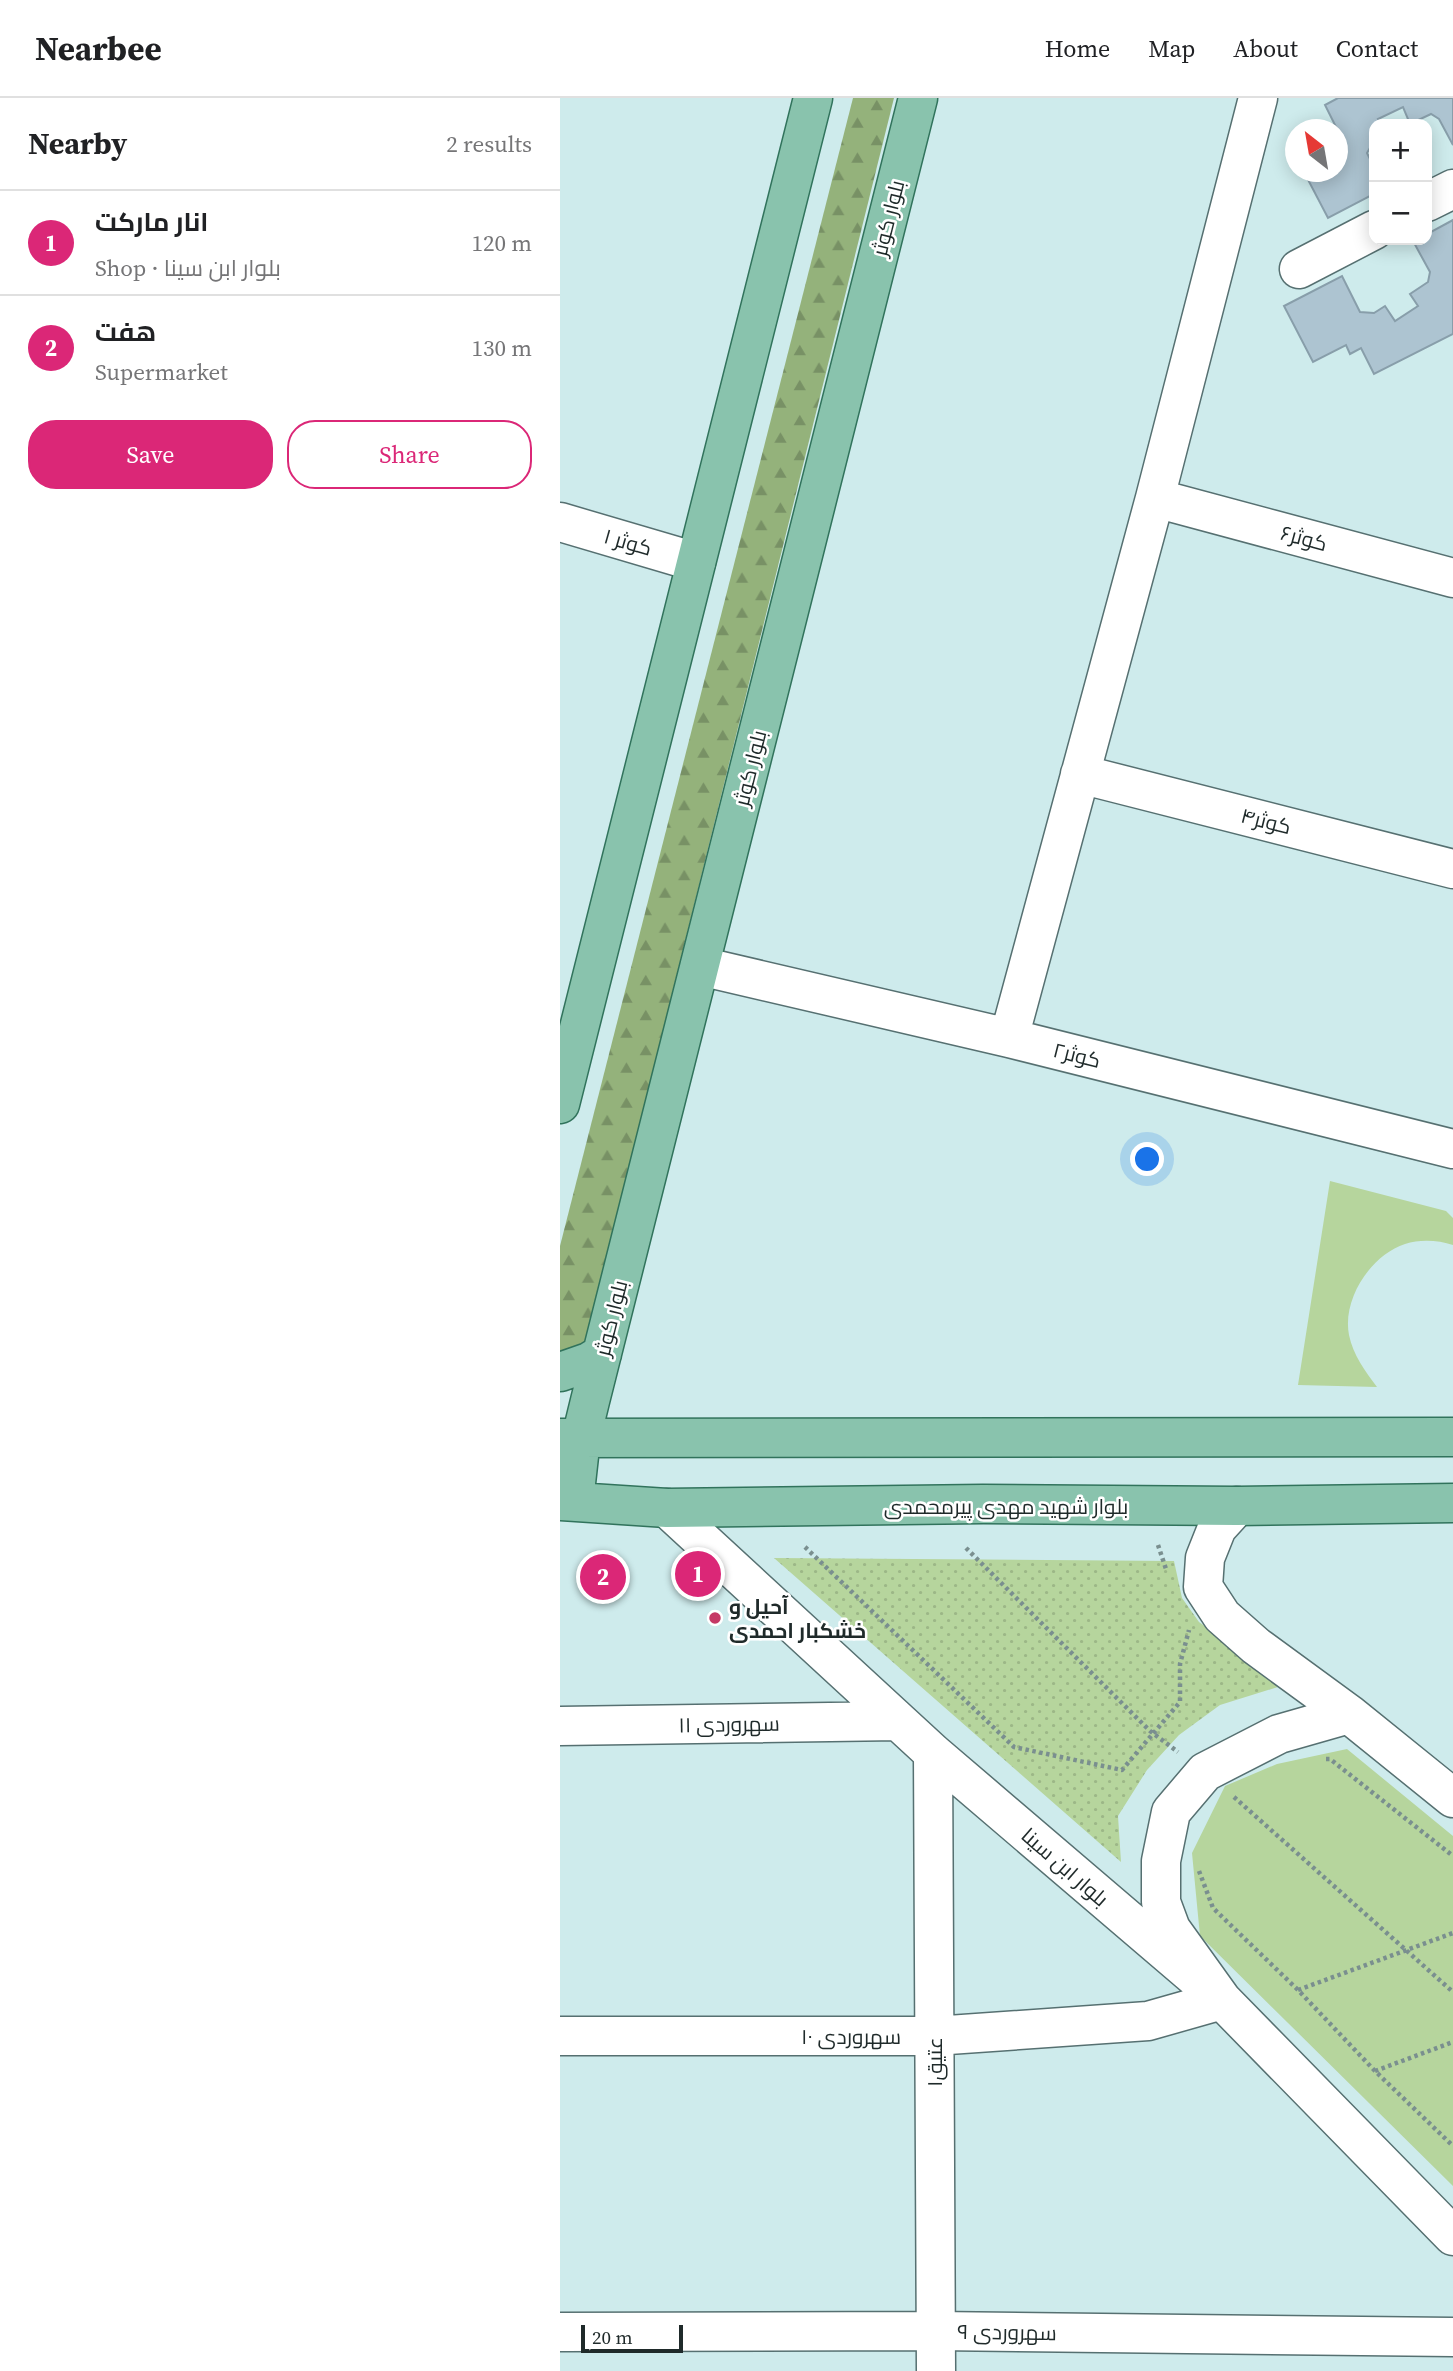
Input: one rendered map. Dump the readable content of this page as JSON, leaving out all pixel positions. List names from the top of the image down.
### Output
{
  "streets": {
    "main road": ["بلوار کوثر", "بلوار شهید مهدی پیرمحمدی"],
    "street": [
      "کوثر۶",
      "کوثر ۱",
      "کوثر۴",
      "کوثر۲",
      "سهروردی ١١",
      "بلوار ابن سینا",
      "سهروردی ۱۰",
      "عتیق۱",
      "سهروردی ۹"
    ]
  },
  "crossings": [
    ["بلوار کوثر", "کوثر۲"],
    ["بلوار کوثر", "بلوار شهید مهدی پیرمحمدی"],
    ["بلوار شهید مهدی پیرمحمدی", "بلوار ابن سینا"],
    ["سهروردی ١١", "بلوار ابن سینا"],
    ["بلوار ابن سینا", "سهروردی ۱۰"],
    ["بلوار ابن سینا", "عتیق۱"],
    ["سهروردی ۱۰", "عتیق۱"],
    ["عتیق۱", "سهروردی ۹"]
  ],
  "places": ["آحیل و خشکبار احمدی"],
  "scale_bar": "20 m",
  "north": "top left",
  "page": {
    "header": "Nearbee",
    "nav": [
      "Home",
      "Map",
      "About",
      "Contact"
    ],
    "heading": ["Nearby", "2 results"],
    "map_buttons": ["+", "−"],
    "list": [
      {
        "mark": "1",
        "name": "انار مارکت",
        "note": "Shop · بلوار ابن سینا",
        "value": "120 m"
      },
      {
        "mark": "2",
        "name": "هفت",
        "note": "Supermarket",
        "value": "130 m"
      }
    ],
    "buttons": ["Save", "Share"],
    "pins": ["1", "2"],
    "scale": "20 m"
  }
}
